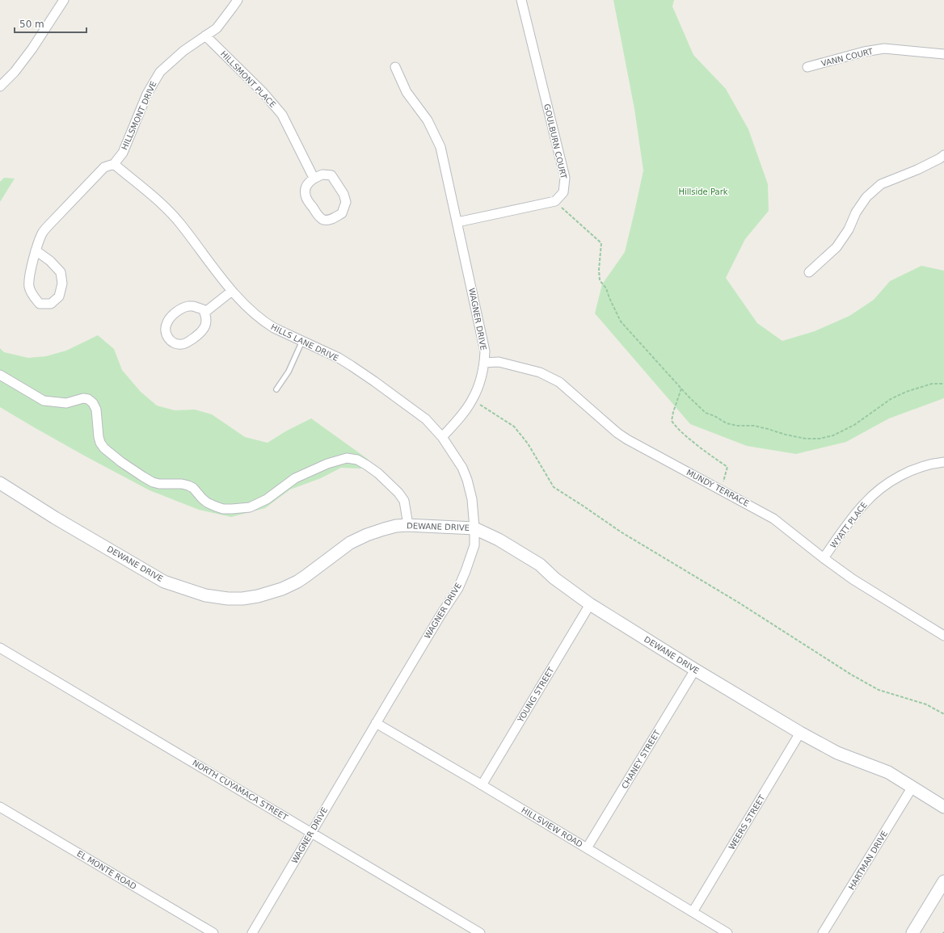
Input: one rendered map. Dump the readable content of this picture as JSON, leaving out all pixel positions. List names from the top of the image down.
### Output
{
  "streets": {
    "street": [
      "VANN COURT",
      "HILLSMONT PLACE",
      "HILLSMONT DRIVE",
      "GOULBURN COURT",
      "WAGNER DRIVE",
      "HILLS LANE DRIVE",
      "MUNDY TERRACE",
      "WYATT PLACE",
      "DEWANE DRIVE",
      "YOUNG STREET",
      "CHANEY STREET",
      "NORTH CUYAMACA STREET",
      "WEERS STREET",
      "HILLSVIEW ROAD",
      "HARTMAN DRIVE",
      "EL MONTE ROAD"
    ]
  },
  "crossings": [
    ["HILLSMONT PLACE", "HILLSMONT DRIVE"],
    ["HILLSMONT DRIVE", "HILLS LANE DRIVE"],
    ["WAGNER DRIVE", "HILLS LANE DRIVE"],
    ["WAGNER DRIVE", "MUNDY TERRACE"],
    ["WAGNER DRIVE", "DEWANE DRIVE"],
    ["WAGNER DRIVE", "NORTH CUYAMACA STREET"],
    ["WAGNER DRIVE", "HILLSVIEW ROAD"],
    ["MUNDY TERRACE", "WYATT PLACE"],
    ["DEWANE DRIVE", "YOUNG STREET"],
    ["DEWANE DRIVE", "CHANEY STREET"],
    ["DEWANE DRIVE", "WEERS STREET"],
    ["DEWANE DRIVE", "HARTMAN DRIVE"],
    ["YOUNG STREET", "HILLSVIEW ROAD"],
    ["CHANEY STREET", "HILLSVIEW ROAD"],
    ["WEERS STREET", "HILLSVIEW ROAD"]
  ],
  "parks": ["Hillside Park"],
  "scale_bar": "50 m"
}
